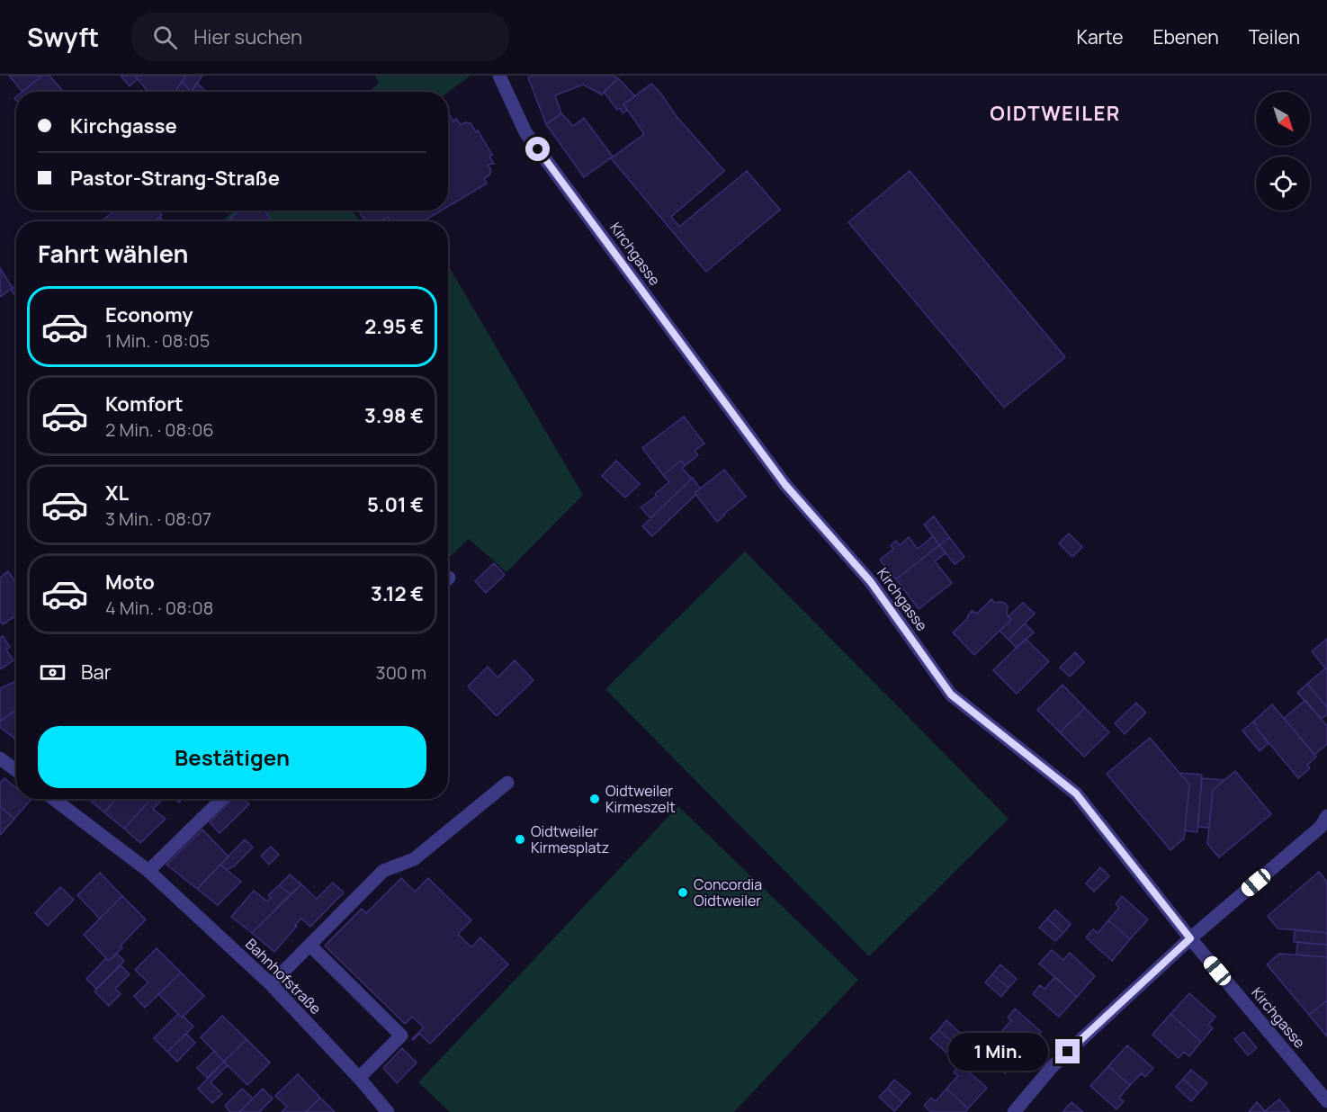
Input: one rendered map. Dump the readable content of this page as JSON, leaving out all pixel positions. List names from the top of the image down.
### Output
{
  "streets": {
    "street": ["Kirchgasse", "Bahnhofstraße"]
  },
  "districts": ["OIDTWEILER"],
  "places": ["Oidtweiler Kirmeszelt", "Oidtweiler Kirmesplatz", "Concordia Oidtweiler"],
  "north": "bottom right",
  "page": {
    "header": "Swyft",
    "search": "Hier suchen",
    "nav": ["Karte", "Ebenen", "Teilen"],
    "banner": ["Kirchgasse", "Pastor-Strang-Straße"],
    "heading": "Fahrt wählen",
    "list": [
      {
        "name": "Economy",
        "note": "1 Min. · 08:05",
        "value": "2.95 €"
      },
      {
        "name": "Komfort",
        "note": "2 Min. · 08:06",
        "value": "3.98 €"
      },
      {
        "name": "XL",
        "note": "3 Min. · 08:07",
        "value": "5.01 €"
      },
      {
        "name": "Moto",
        "note": "4 Min. · 08:08",
        "value": "3.12 €"
      }
    ],
    "pay": ["Bar", "300 m"],
    "buttons": "Bestätigen",
    "bubble": "1 Min."
  }
}
